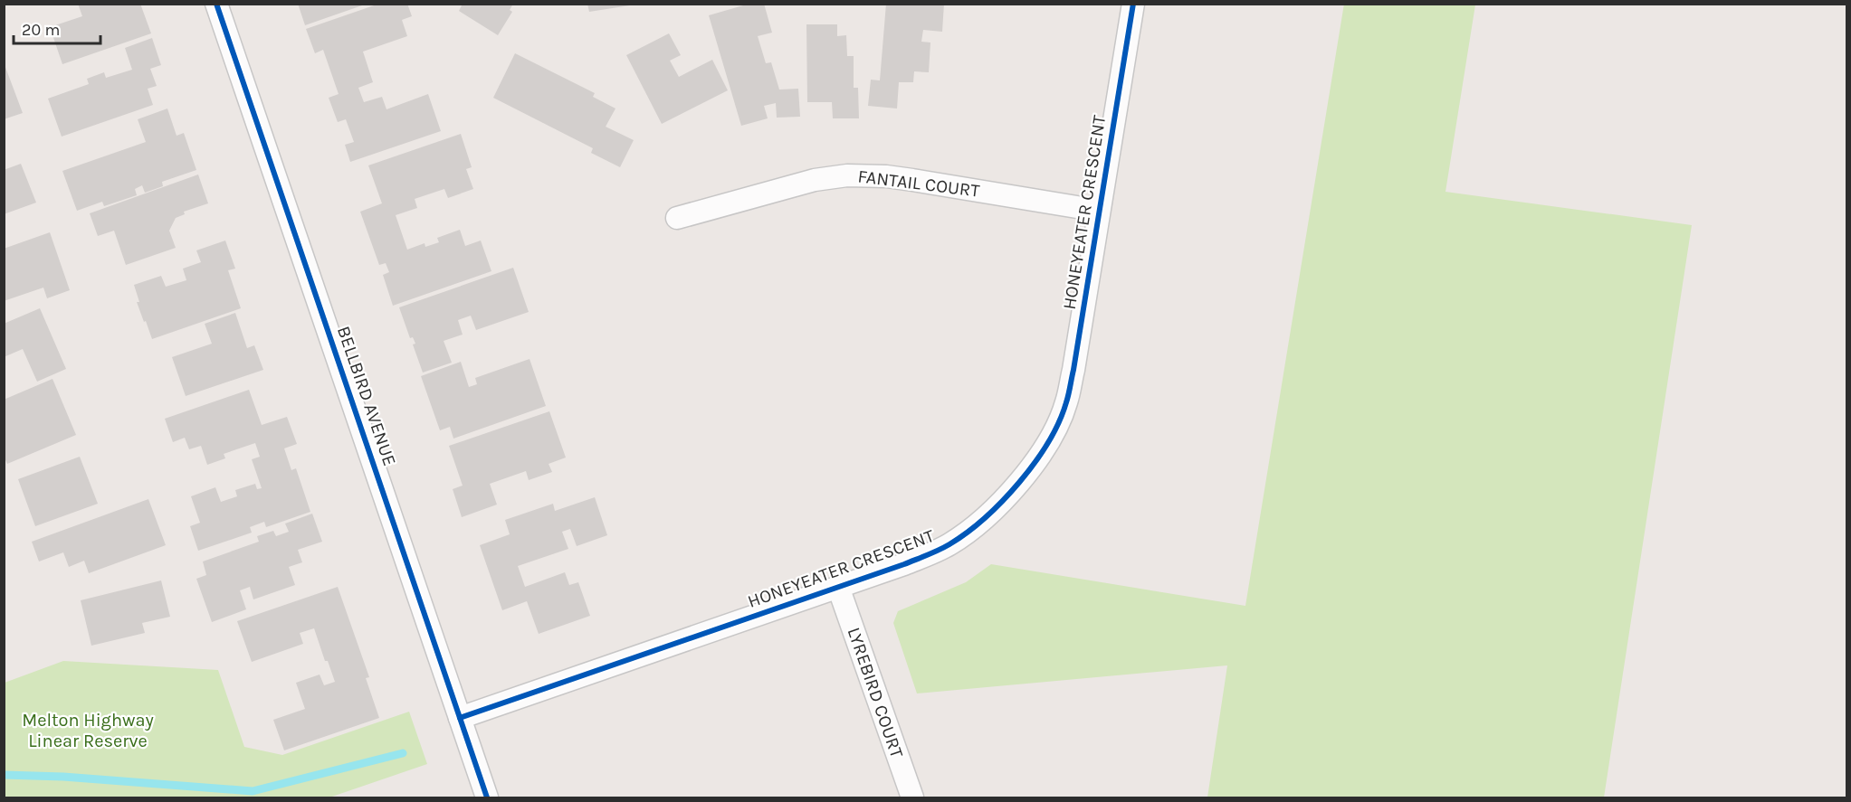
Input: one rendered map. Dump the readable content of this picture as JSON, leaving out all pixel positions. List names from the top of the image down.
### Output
{
  "streets": {
    "street": [
      "FANTAIL COURT",
      "HONEYEATER CRESCENT",
      "BELLBIRD AVENUE",
      "LYREBIRD COURT"
    ]
  },
  "crossings": [
    ["FANTAIL COURT", "HONEYEATER CRESCENT"],
    ["HONEYEATER CRESCENT", "BELLBIRD AVENUE"],
    ["HONEYEATER CRESCENT", "LYREBIRD COURT"]
  ],
  "parks": ["Melton Highway Linear Reserve"],
  "scale_bar": "20 m"
}
